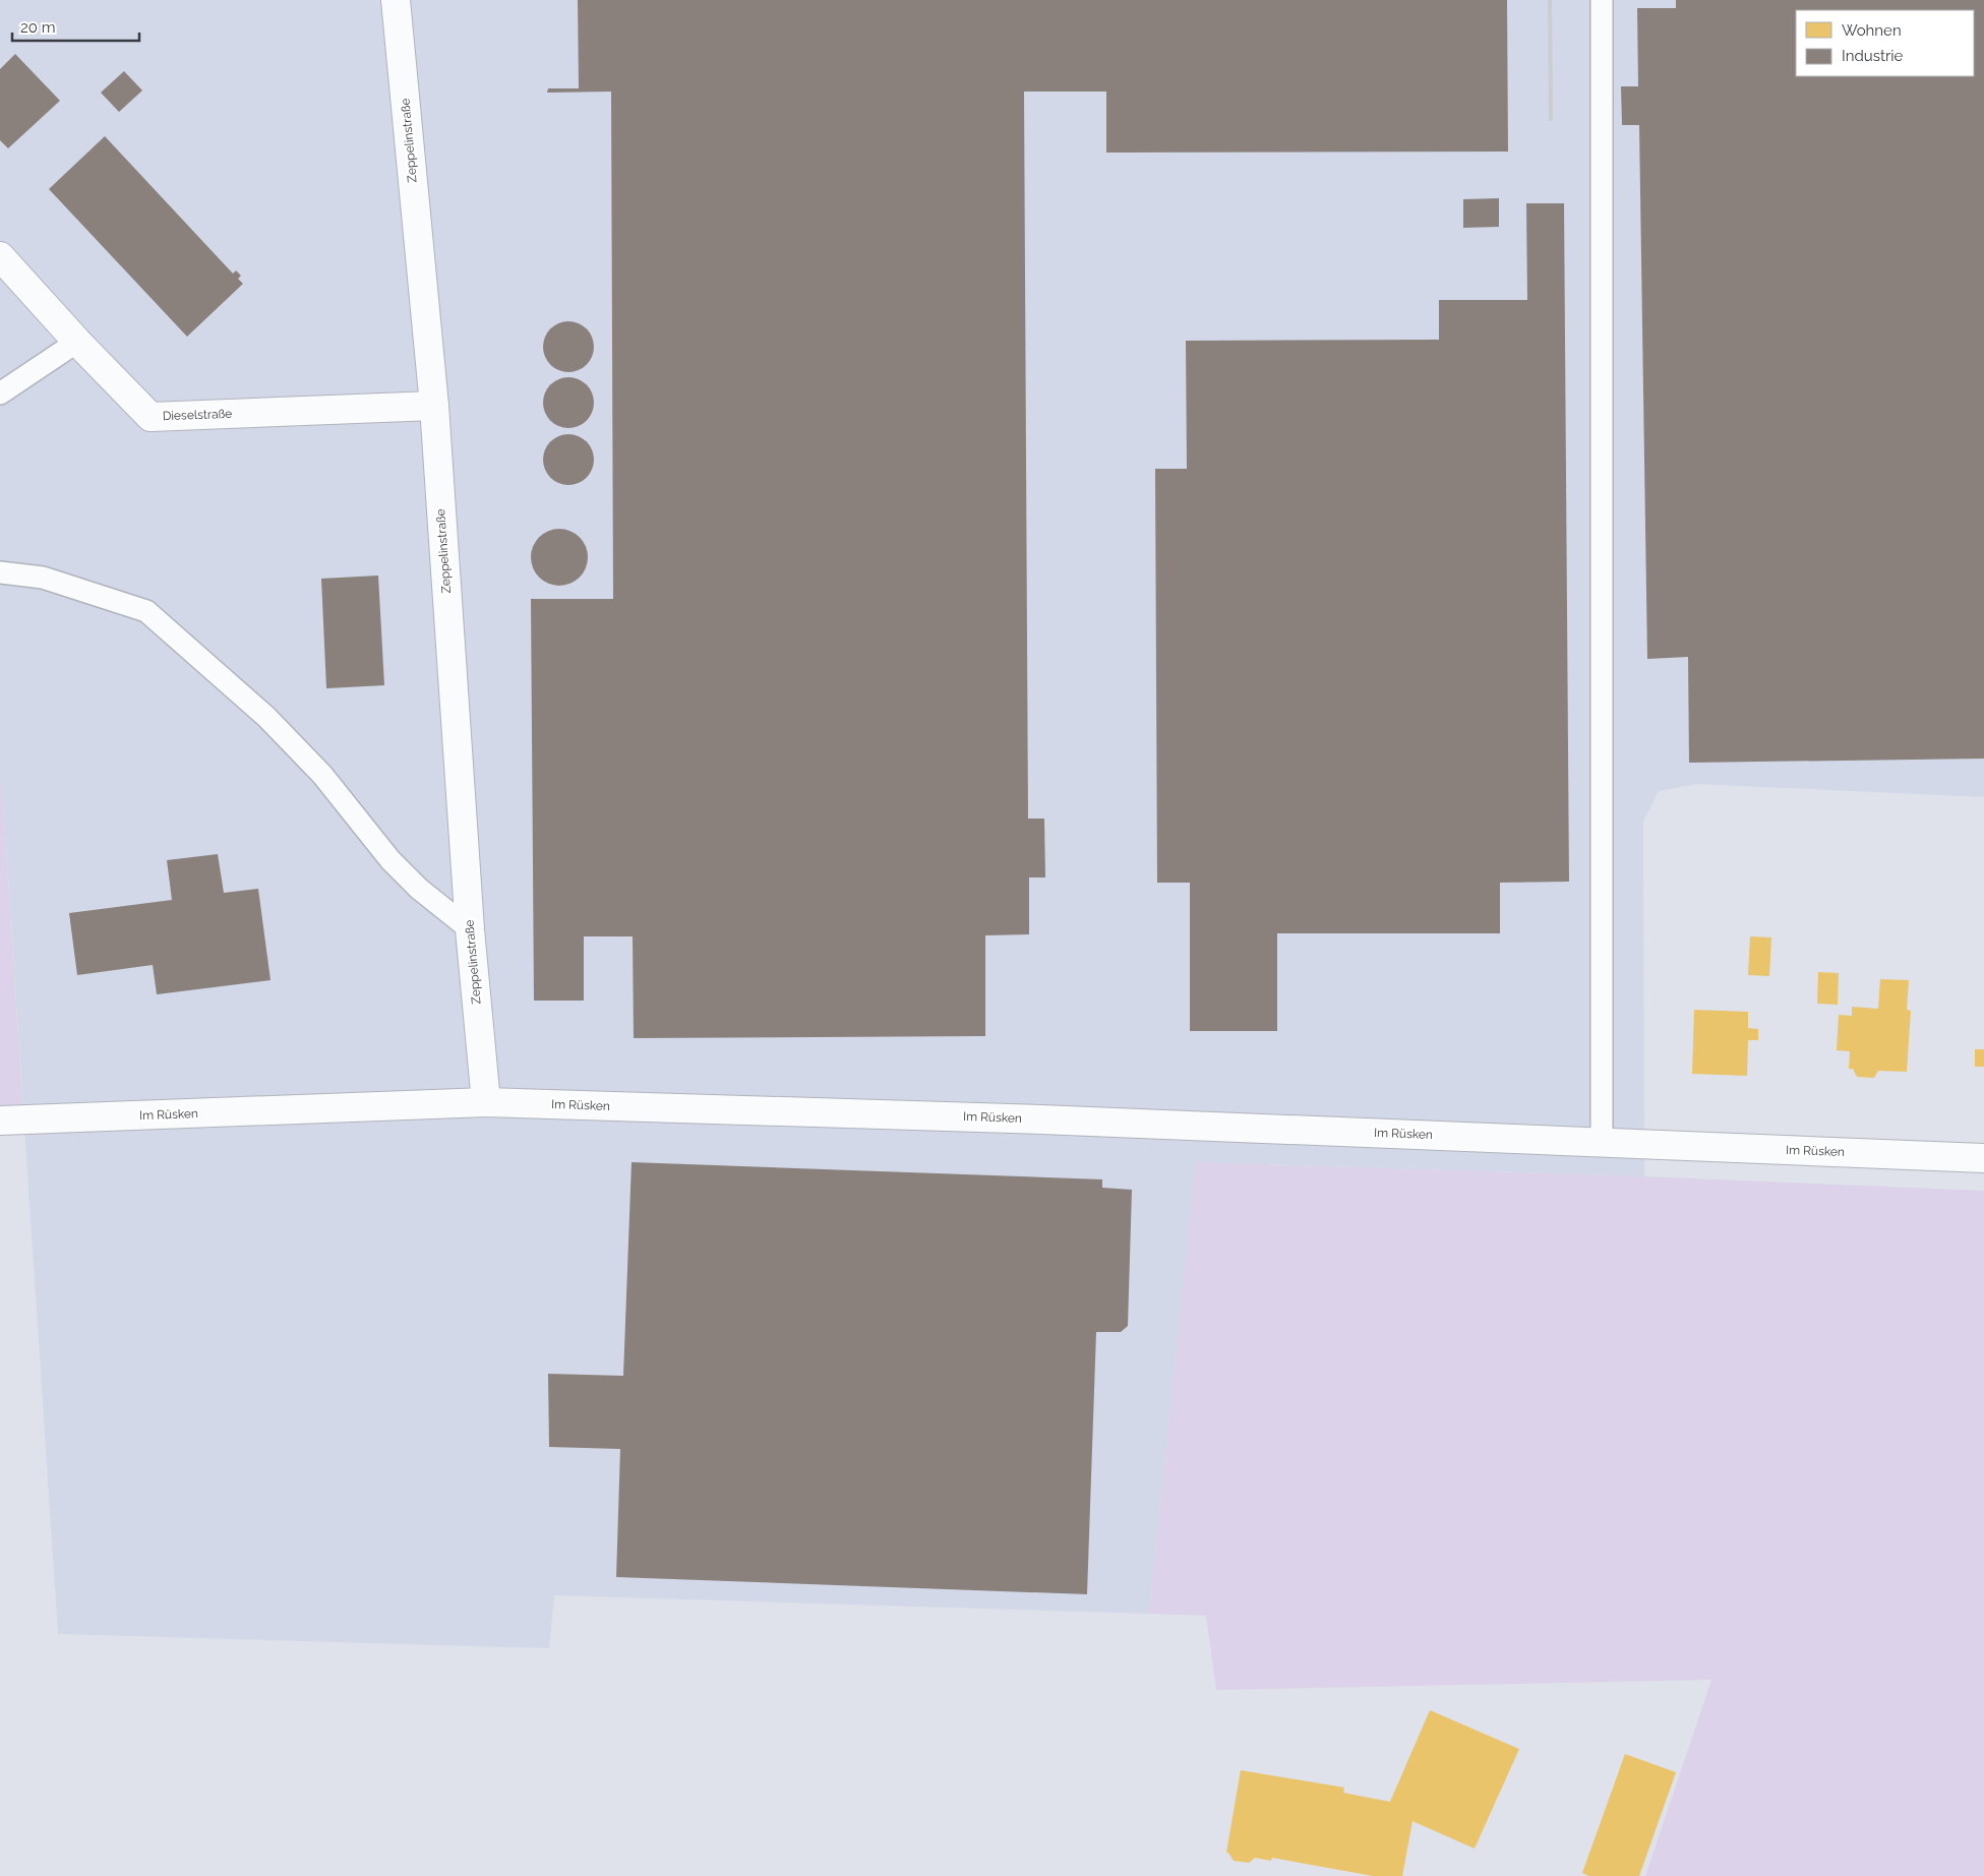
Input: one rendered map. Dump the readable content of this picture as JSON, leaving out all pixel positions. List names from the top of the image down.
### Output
{
  "streets": {
    "street": ["Zeppelinstraße", "Dieselstraße", "Im Rüsken"]
  },
  "crossings": [
    ["Zeppelinstraße", "Dieselstraße"],
    ["Zeppelinstraße", "Im Rüsken"]
  ],
  "legend": ["Wohnen", "Industrie"],
  "scale_bar": "20 m"
}
